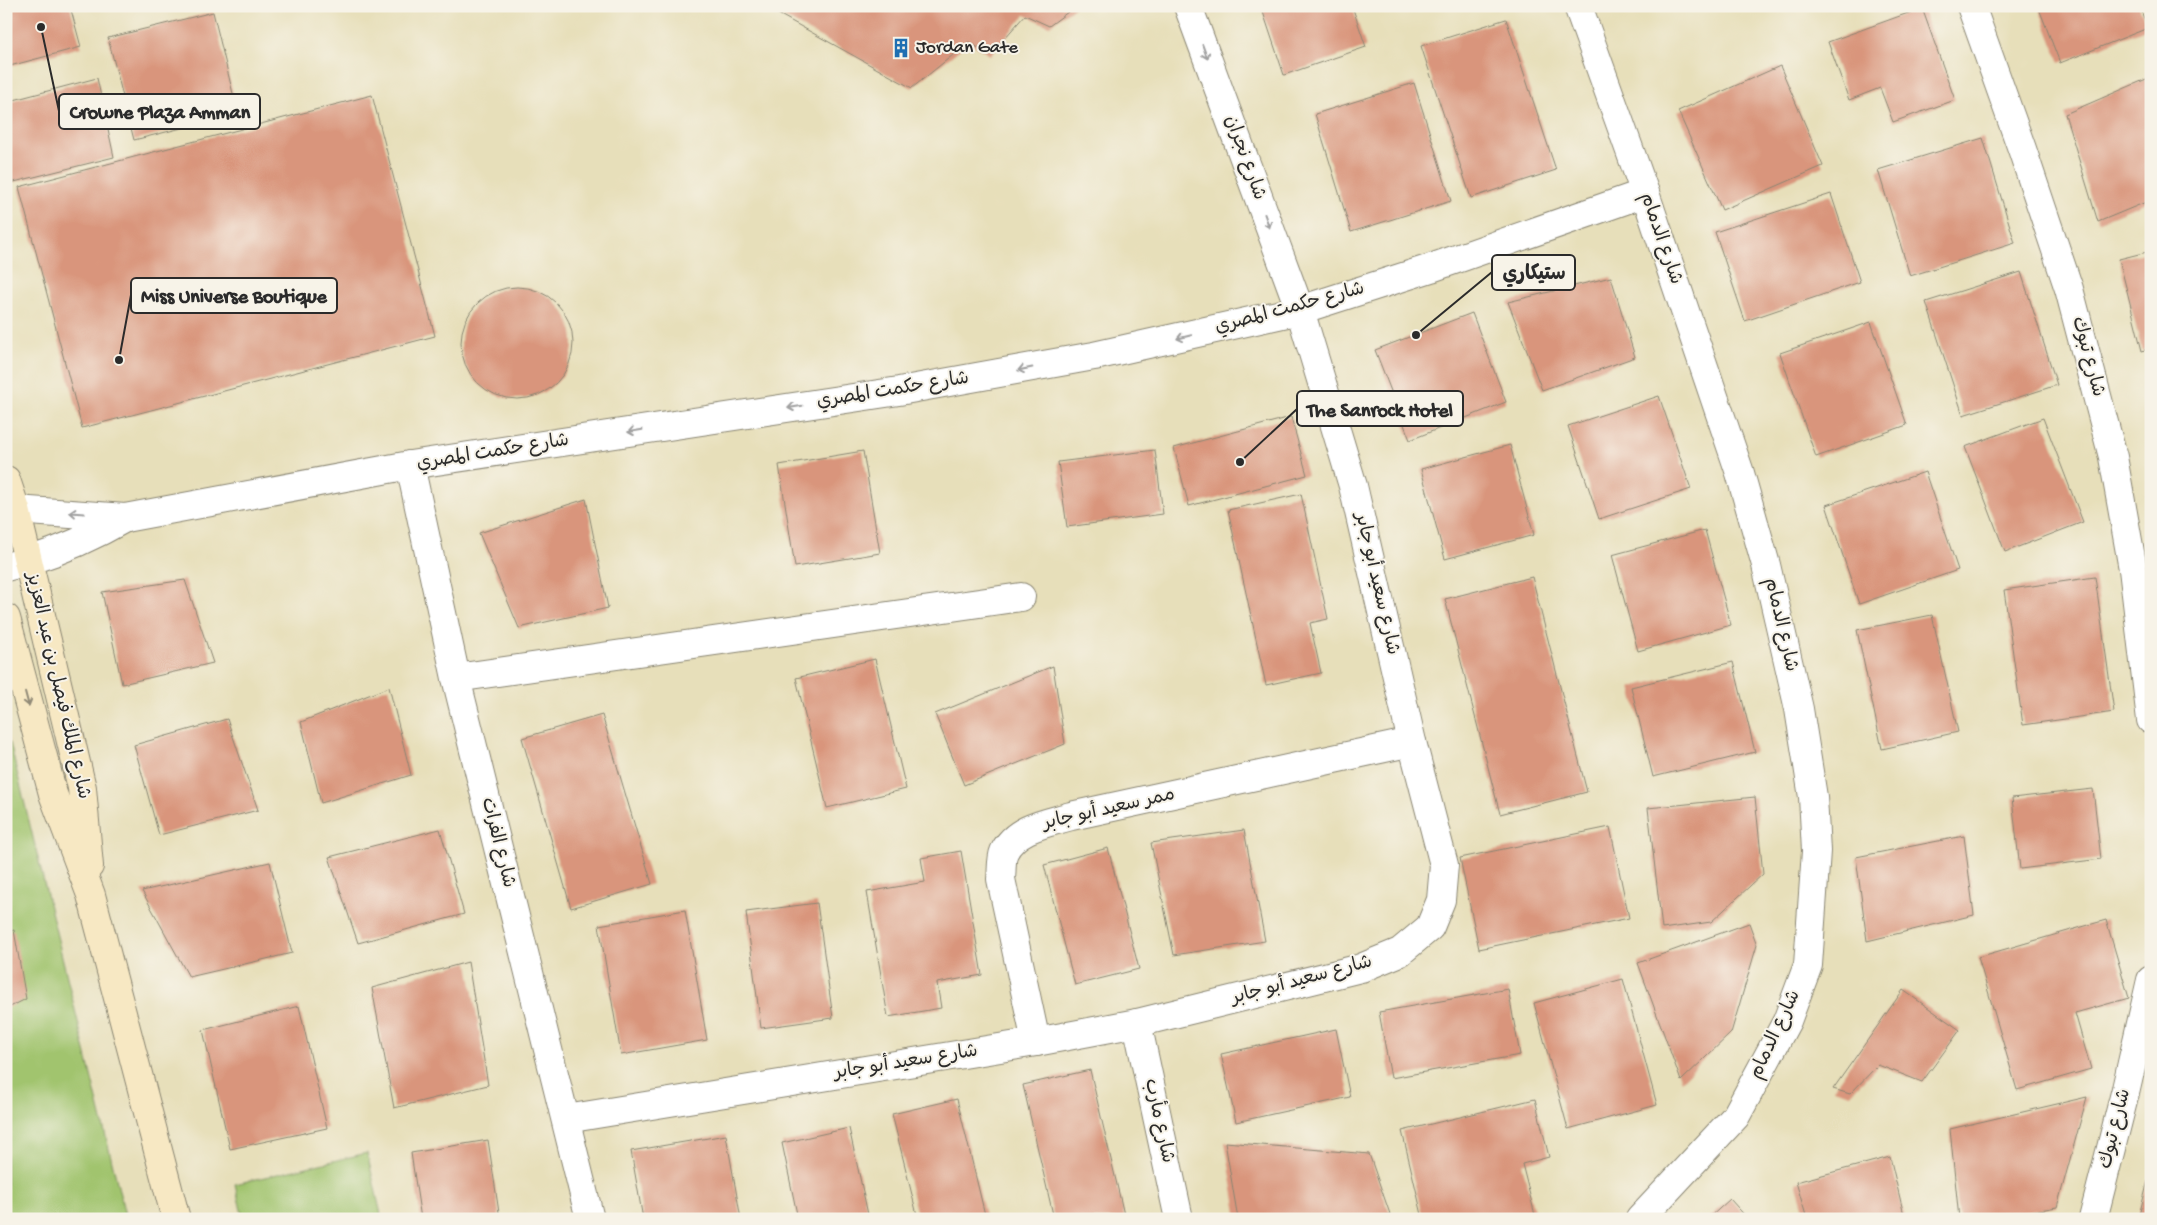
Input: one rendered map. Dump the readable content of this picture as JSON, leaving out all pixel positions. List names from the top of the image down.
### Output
{
  "streets": {
    "main road": ["شارع الملك فيصل بن عبد العزيز"],
    "street": [
      "شارع نجران",
      "شارع الدمام",
      "شارع حكمت المصري",
      "شارع تبوك",
      "شارع سعيد أبو جابر",
      "ممر سعيد أبو جابر",
      "شارع الفرات",
      "شارع مأرب"
    ]
  },
  "crossings": [
    ["شارع نجران", "شارع حكمت المصري"],
    ["شارع نجران", "شارع سعيد أبو جابر"],
    ["شارع الدمام", "شارع حكمت المصري"],
    ["شارع حكمت المصري", "شارع سعيد أبو جابر"],
    ["شارع حكمت المصري", "شارع الملك فيصل بن عبد العزيز"],
    ["شارع حكمت المصري", "شارع الفرات"],
    ["شارع سعيد أبو جابر", "ممر سعيد أبو جابر"],
    ["شارع سعيد أبو جابر", "شارع الفرات"],
    ["شارع سعيد أبو جابر", "شارع مأرب"]
  ],
  "one_way": ["شارع نجران"],
  "places": {
    "other": [
      "Crowne Plaza Amman",
      "ستيكاري",
      "Miss Universe Boutique",
      "The Sanrock Hotel"
    ],
    "building": ["Jordan Gate"]
  }
}
